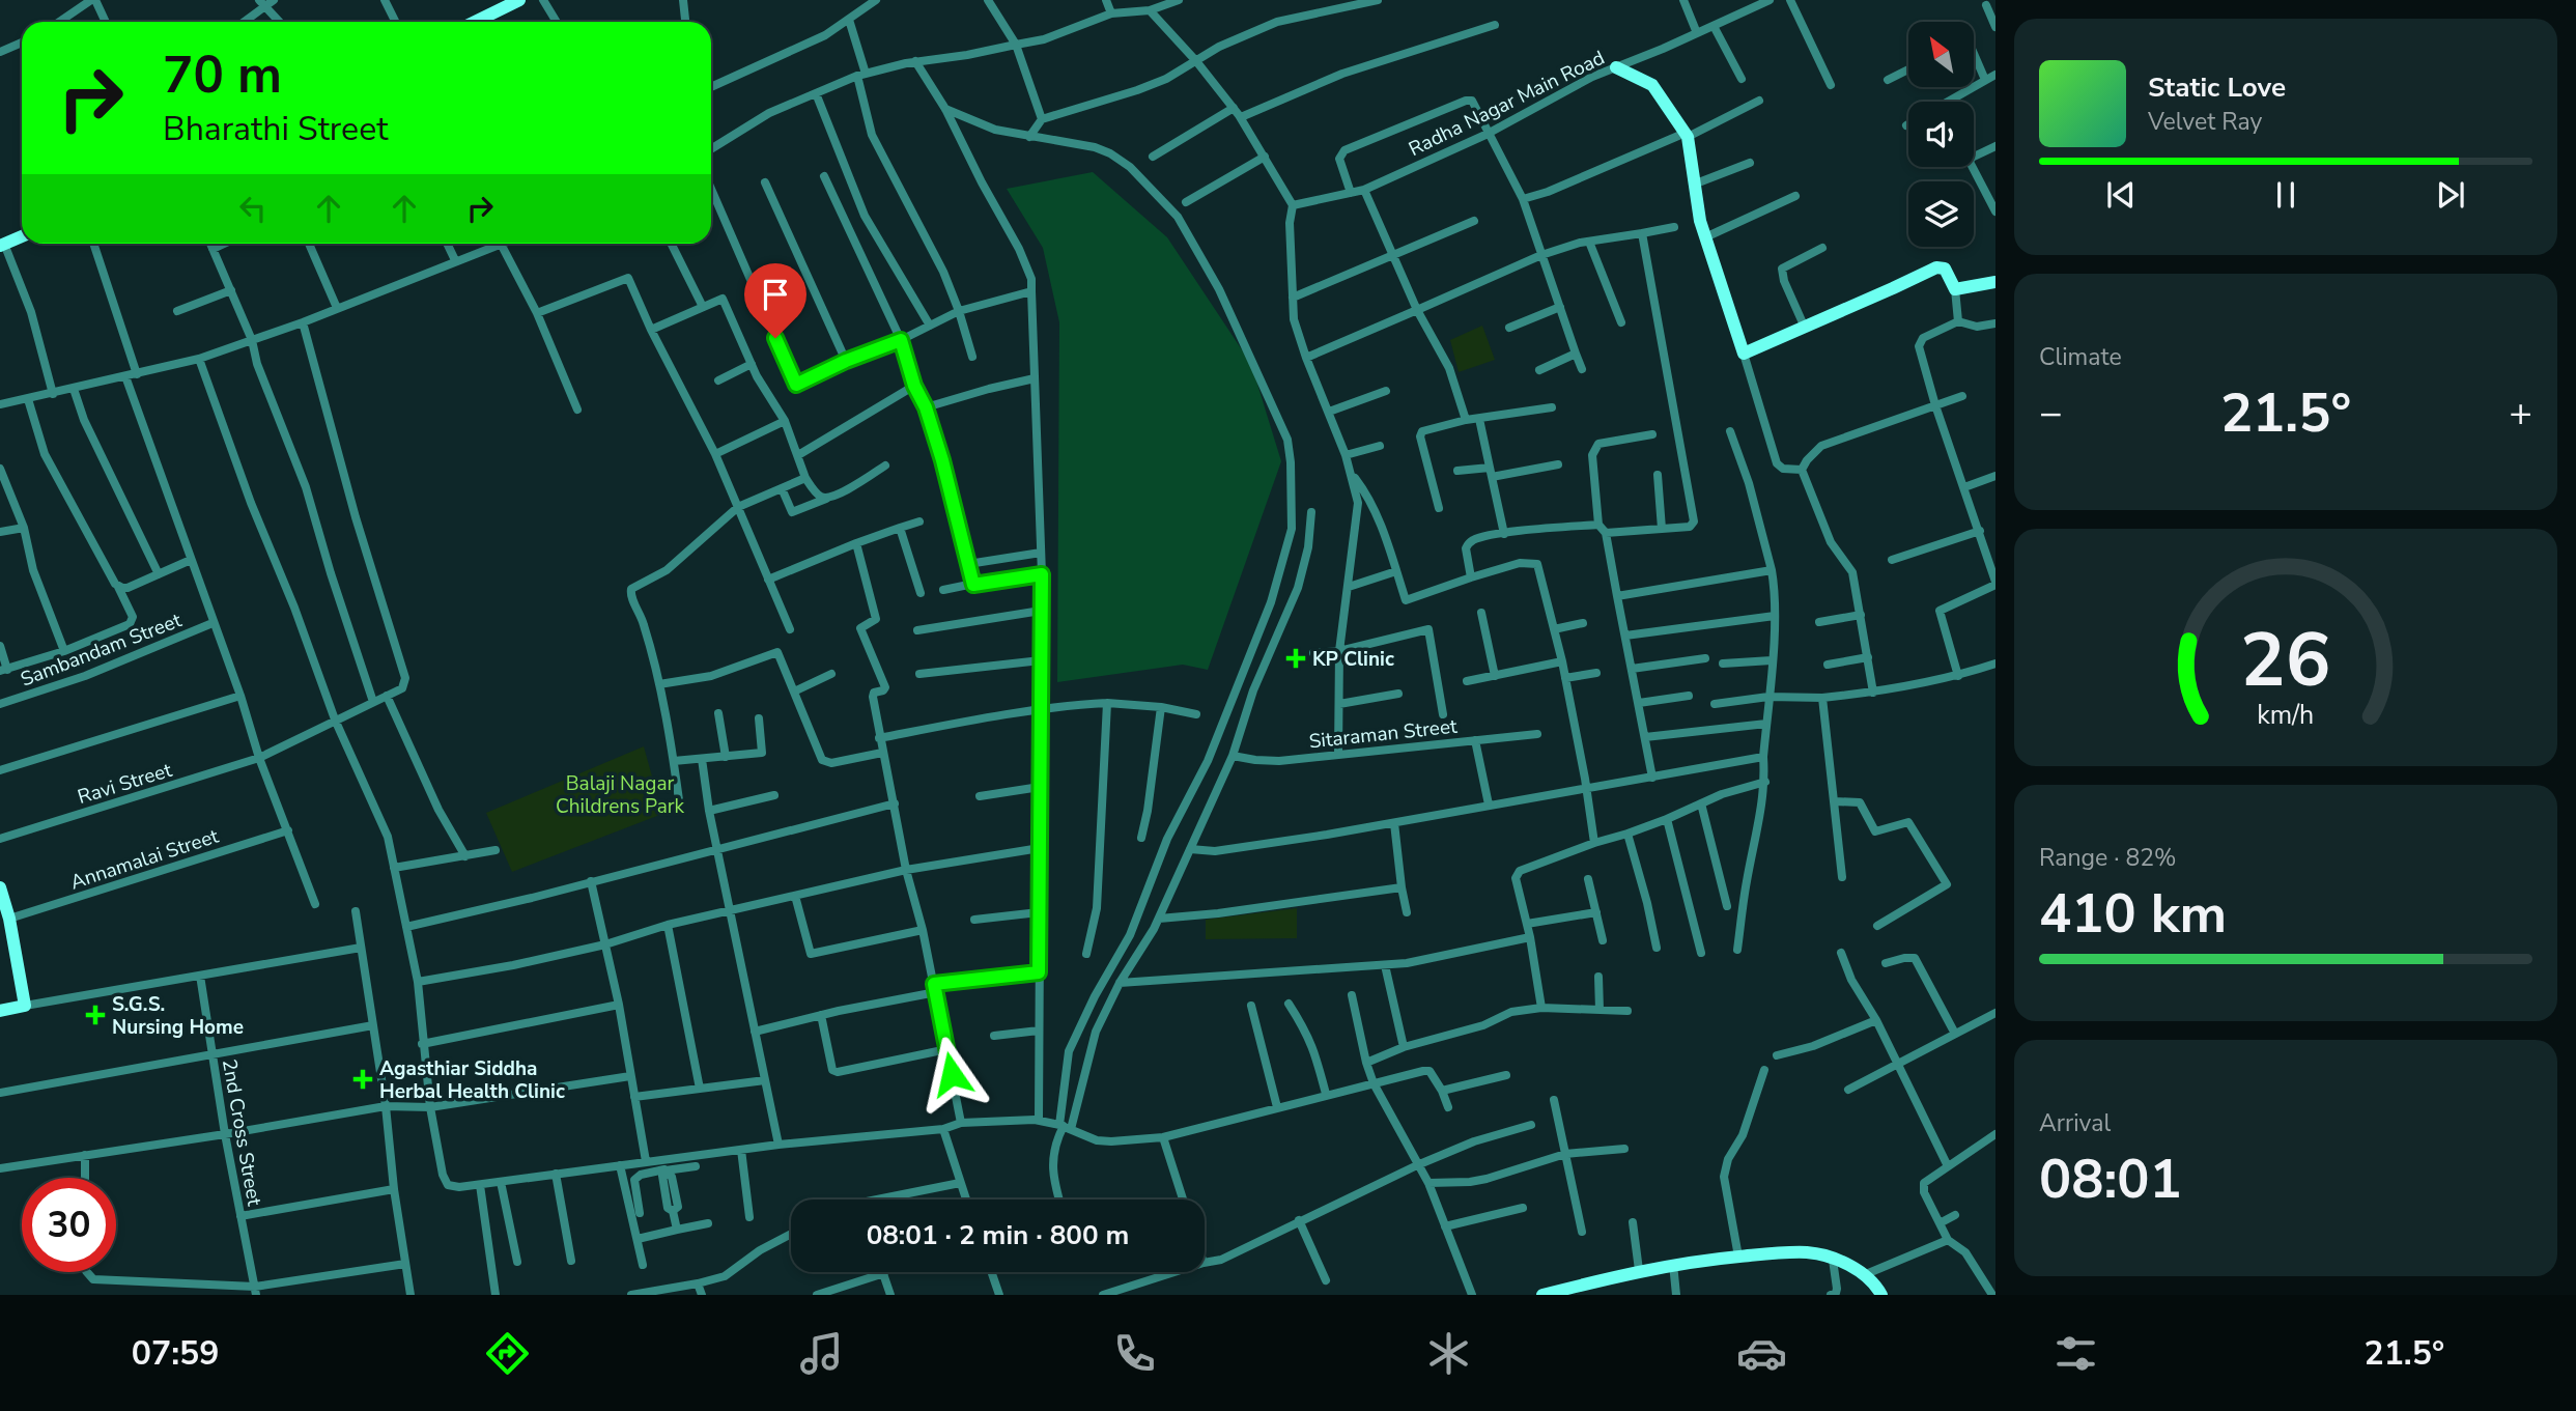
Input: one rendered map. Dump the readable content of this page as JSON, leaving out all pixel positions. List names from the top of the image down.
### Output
{
  "streets": {
    "street": [
      "Radha Nagar Main Road",
      "Sambandam Street",
      "Sitaraman Street",
      "Ravi Street",
      "Annamalai Street",
      "2nd Cross Street"
    ]
  },
  "parks": ["Balaji Nagar Childrens Park"],
  "places": {
    "health": ["KP Clinic", "S.G.S. Nursing Home", "Agasthiar Siddha Herbal Health Clinic"]
  },
  "north": "top left",
  "page": {
    "turn": ["70 m", "Bharathi Street"],
    "song": ["Static Love", "Velvet Ray"],
    "tile": [
      "Climate",
      ["Range · 82%", "410 km"],
      ["Arrival", "08:01"]
    ],
    "heat": ["−", "21.5°", "+"],
    "limit": "30",
    "trip": "08:01 · 2 min · 800 m",
    "tabs": ["07:59", "21.5°"],
    "gauge": ["26", "km/h"]
  }
}
